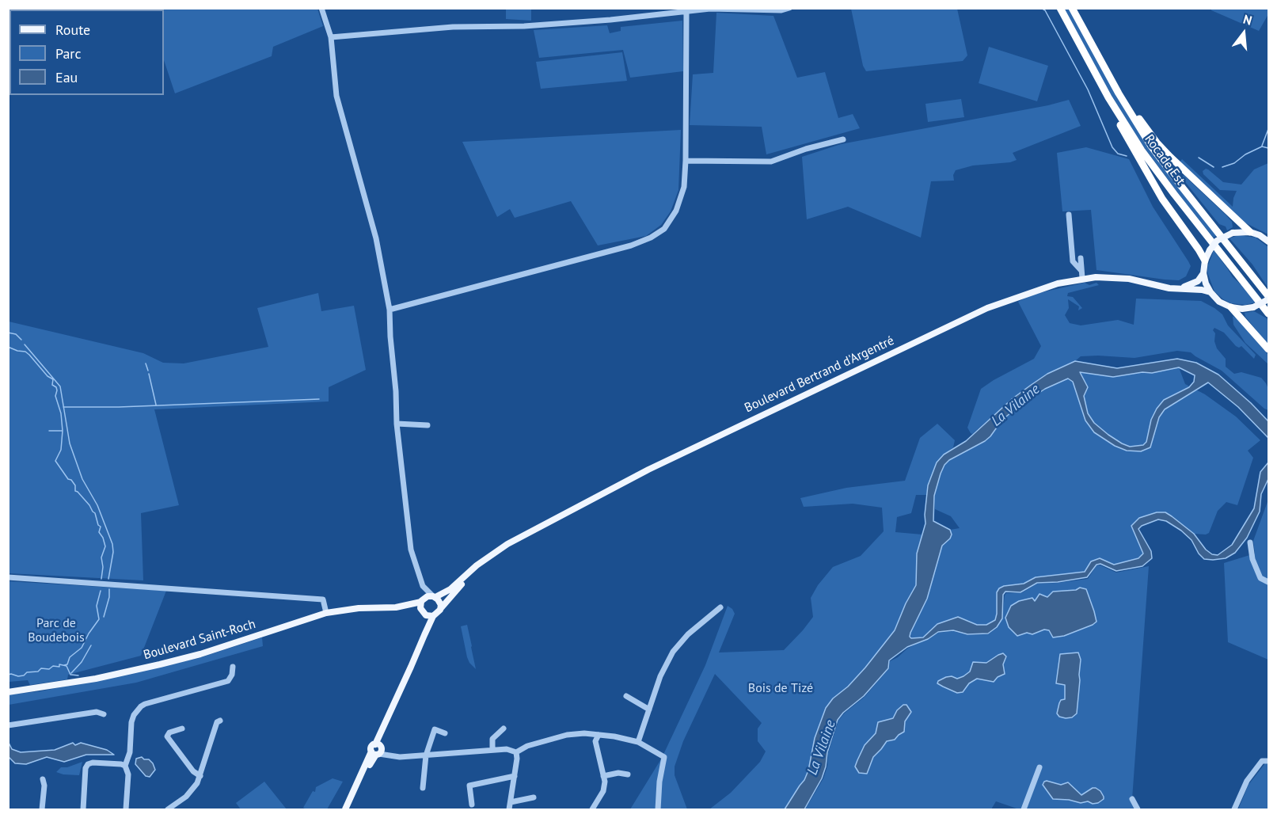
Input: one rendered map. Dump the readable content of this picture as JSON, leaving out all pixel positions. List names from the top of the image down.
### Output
{
  "streets": {
    "highway": ["Rocade Est"],
    "main road": ["Boulevard Bertrand d'Argentré", "Boulevard Saint-Roch"]
  },
  "water": ["La Vilaine"],
  "parks": ["Parc de Boudebois", "Bois de Tizé"],
  "legend": ["Route", "Parc", "Eau"],
  "north": "top"
}
